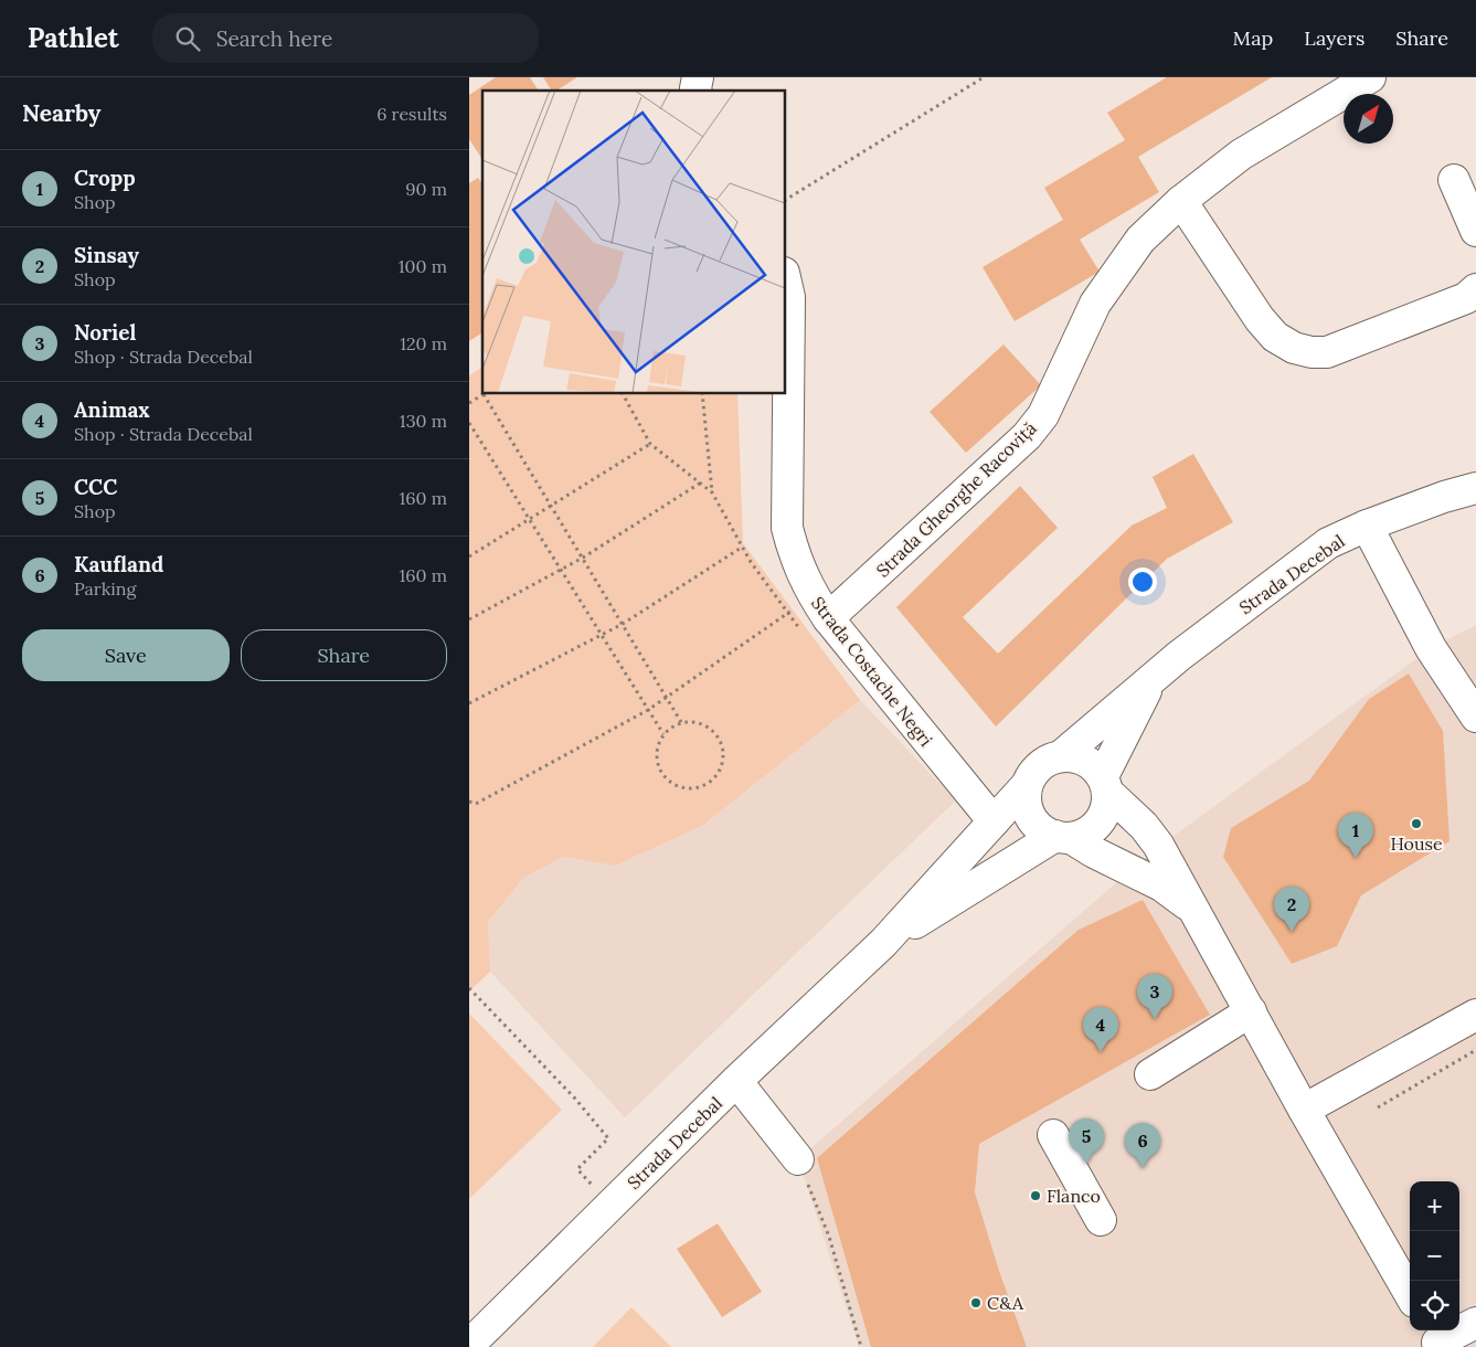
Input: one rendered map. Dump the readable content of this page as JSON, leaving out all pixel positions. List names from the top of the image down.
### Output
{
  "streets": {
    "main road": ["Strada Gheorghe Racoviță", "Strada Decebal", "Strada Costache Negri"]
  },
  "crossings": [
    ["Strada Gheorghe Racoviță", "Strada Costache Negri"],
    ["Strada Decebal", "Strada Costache Negri"]
  ],
  "places": ["House", "Flanco", "C&A"],
  "north": "top right",
  "page": {
    "header": "Pathlet",
    "search": "Search here",
    "nav": ["Map", "Layers", "Share"],
    "heading": ["Nearby", "6 results"],
    "list": [
      {
        "mark": "1",
        "name": "Cropp",
        "note": "Shop",
        "value": "90 m"
      },
      {
        "mark": "2",
        "name": "Sinsay",
        "note": "Shop",
        "value": "100 m"
      },
      {
        "mark": "3",
        "name": "Noriel",
        "note": "Shop · Strada Decebal",
        "value": "120 m"
      },
      {
        "mark": "4",
        "name": "Animax",
        "note": "Shop · Strada Decebal",
        "value": "130 m"
      },
      {
        "mark": "5",
        "name": "CCC",
        "note": "Shop",
        "value": "160 m"
      },
      {
        "mark": "6",
        "name": "Kaufland",
        "note": "Parking",
        "value": "160 m"
      }
    ],
    "buttons": ["Save", "Share"],
    "pins": [
      "1",
      "2",
      "3",
      "4",
      "5",
      "6"
    ],
    "map_buttons": ["+", "−"]
  }
}
